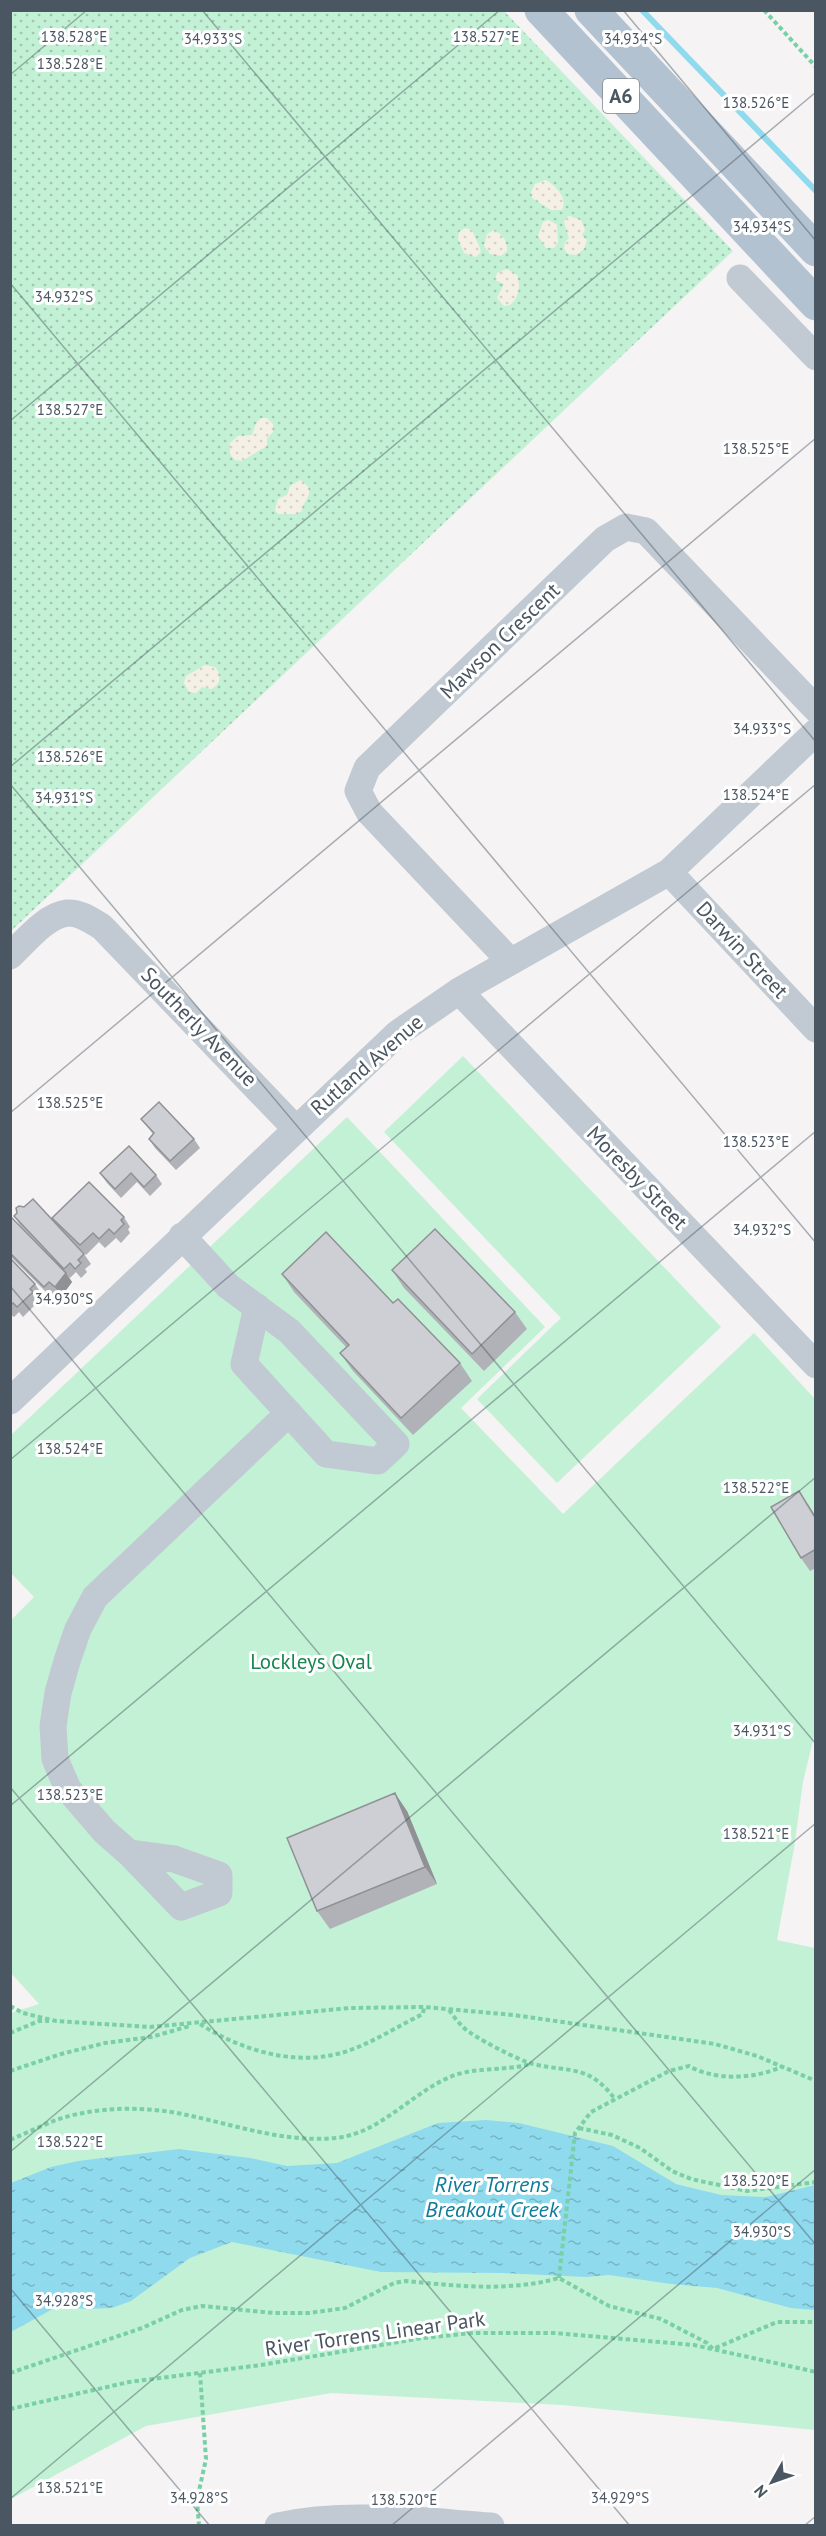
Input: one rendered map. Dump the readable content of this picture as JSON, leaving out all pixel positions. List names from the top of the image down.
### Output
{
  "streets": {
    "main road": ["A6"],
    "street": [
      "Mawson Crescent",
      "Darwin Street",
      "Southerly Avenue",
      "Rutland Avenue",
      "Moresby Street"
    ],
    "path": ["River Torrens Linear Park"]
  },
  "crossings": [
    ["Mawson Crescent", "Rutland Avenue"],
    ["Darwin Street", "Rutland Avenue"],
    ["Southerly Avenue", "Rutland Avenue"],
    ["Rutland Avenue", "Moresby Street"]
  ],
  "water": ["River Torrens Breakout Creek"],
  "parks": ["Lockleys Oval"],
  "north": "bottom left",
  "coordinates": [
    "138.528°E",
    "138.527°E",
    "34.933°S",
    "34.934°S",
    "138.526°E",
    "34.932°S",
    "138.525°E",
    "138.524°E",
    "34.931°S",
    "138.523°E",
    "34.930°S",
    "138.522°E",
    "138.521°E",
    "138.520°E",
    "34.928°S",
    "34.929°S"
  ]
}
